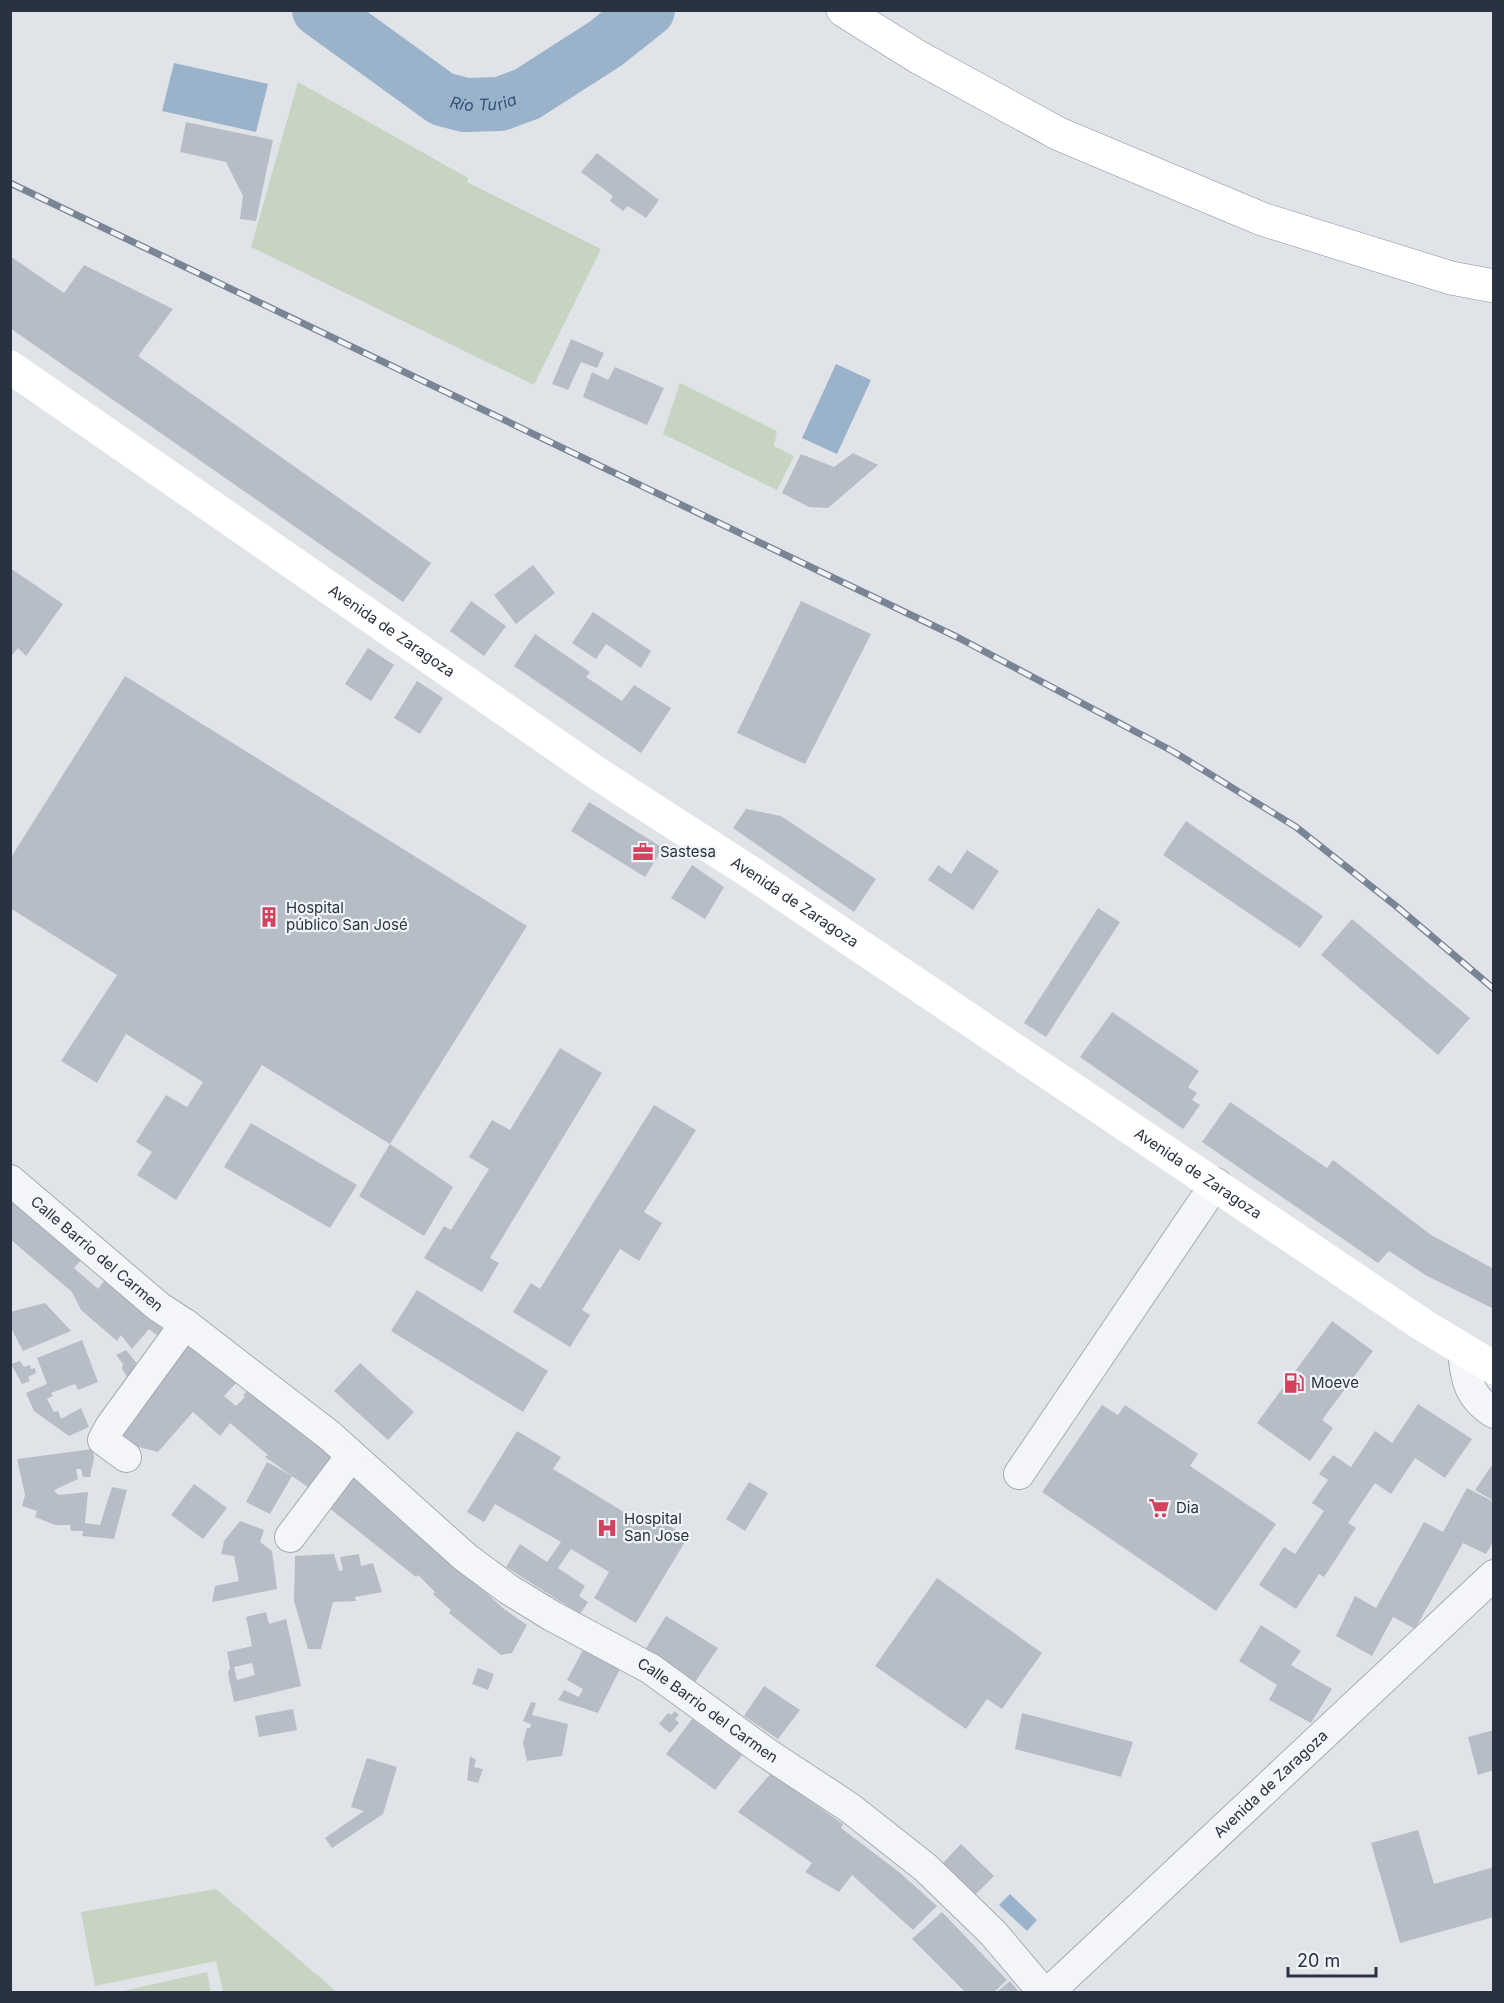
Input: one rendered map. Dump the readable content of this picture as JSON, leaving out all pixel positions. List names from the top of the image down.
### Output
{
  "streets": {
    "main road": ["Avenida de Zaragoza"],
    "street": ["Calle Barrio del Carmen"]
  },
  "water": ["Río Turia"],
  "places": {
    "office": ["Sastesa"],
    "building": ["Hospital público San José"],
    "fuel station": ["Moeve"],
    "supermarket": ["Dia"],
    "hospital": ["Hospital San Jose"]
  },
  "scale_bar": "20 m"
}
